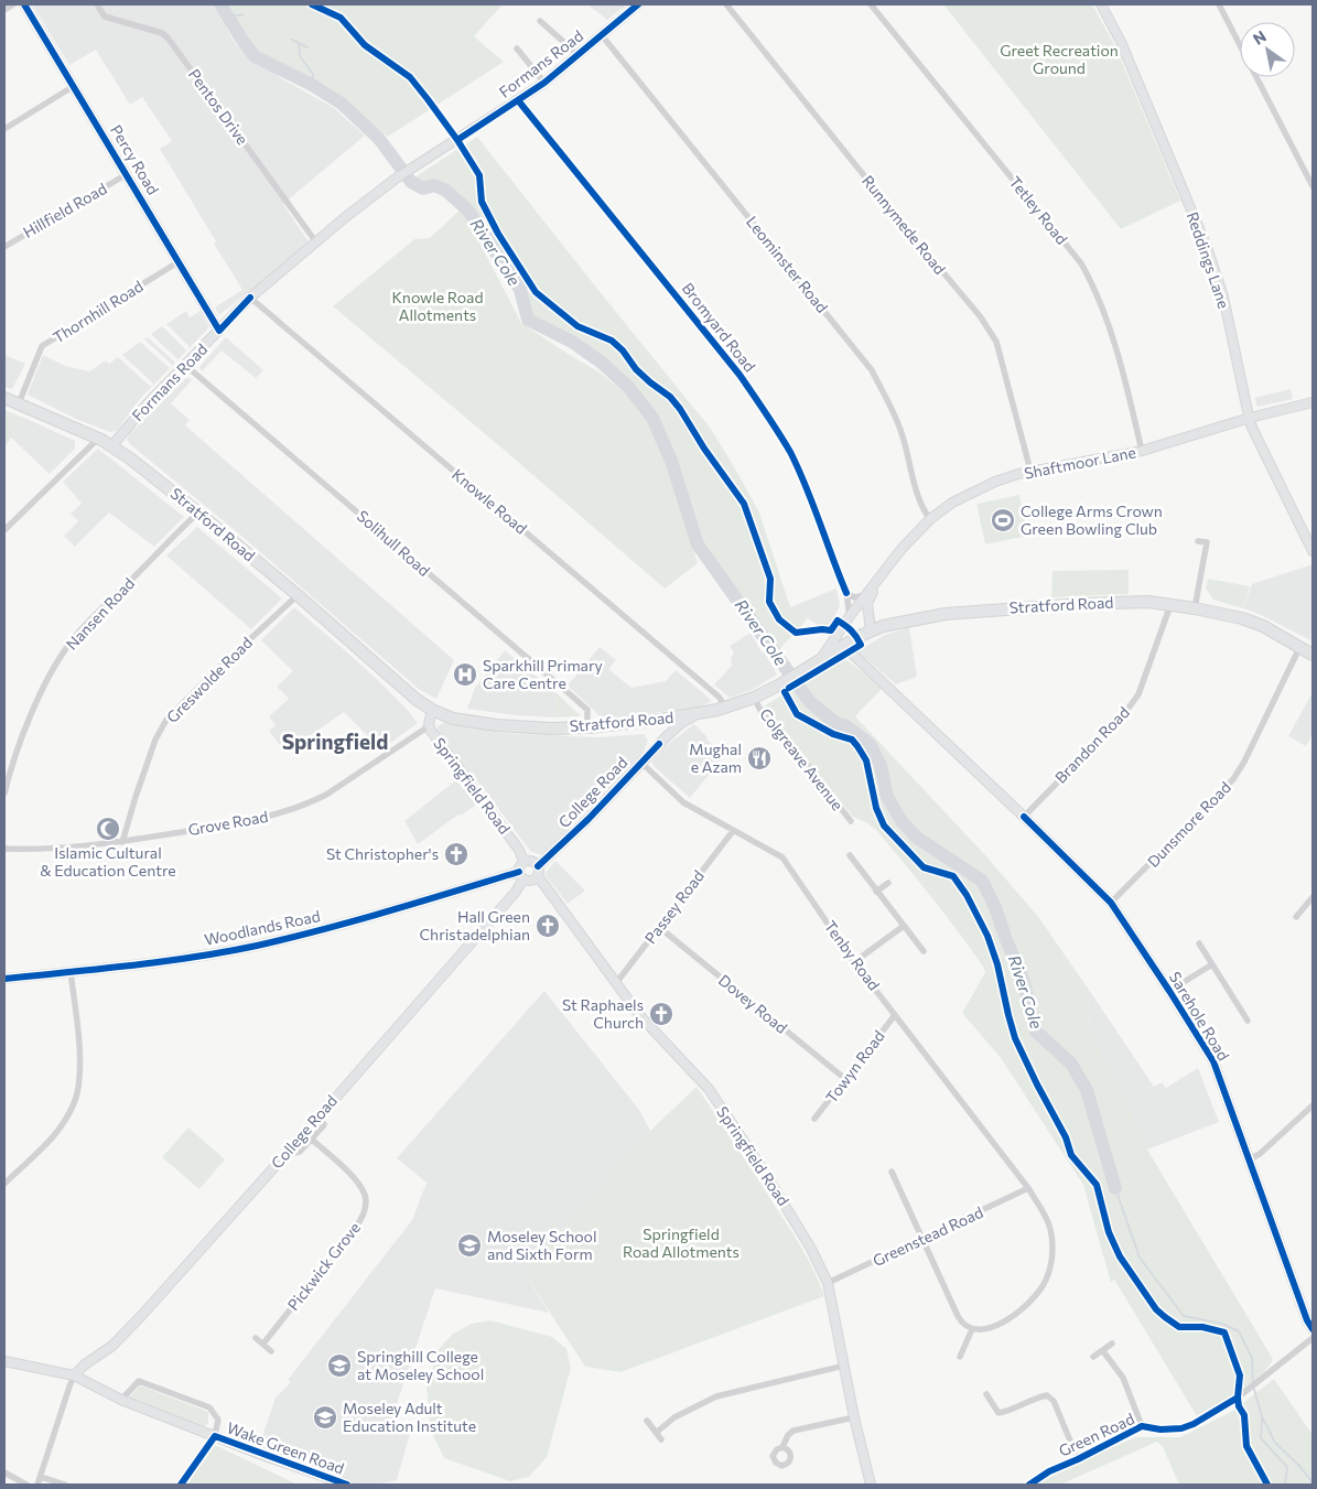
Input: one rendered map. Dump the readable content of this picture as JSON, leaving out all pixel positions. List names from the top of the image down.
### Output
{
  "streets": {
    "highway": ["Stratford Road"],
    "street": [
      "Formans Road",
      "Pentos Drive",
      "Percy Road",
      "Hillfield Road",
      "Tetley Road",
      "Runnymede Road",
      "Reddings Lane",
      "Leominster Road",
      "Thornhill Road",
      "Bromyard Road",
      "Shaftmoor Lane",
      "Knowle Road",
      "Solihull Road",
      "Nansen Road",
      "Greswolde Road",
      "Brandon Road",
      "Colgreave Avenue",
      "Springfield Road",
      "College Road",
      "Grove Road",
      "Dunsmore Road",
      "Passey Road",
      "Woodlands Road",
      "Tenby Road",
      "Dovey Road",
      "Sarehole Road",
      "Towyn Road",
      "Greenstead Road",
      "Pickwick Grove",
      "Green Road",
      "Wake Green Road"
    ]
  },
  "crossings": [
    ["Formans Road", "Pentos Drive"],
    ["Formans Road", "Percy Road"],
    ["Formans Road", "Leominster Road"],
    ["Formans Road", "Bromyard Road"],
    ["Formans Road", "Knowle Road"],
    ["Formans Road", "Stratford Road"],
    ["Formans Road", "Solihull Road"],
    ["Percy Road", "Hillfield Road"],
    ["Percy Road", "Thornhill Road"],
    ["Tetley Road", "Shaftmoor Lane"],
    ["Runnymede Road", "Shaftmoor Lane"],
    ["Reddings Lane", "Shaftmoor Lane"],
    ["Leominster Road", "Shaftmoor Lane"],
    ["Thornhill Road", "Stratford Road"],
    ["Bromyard Road", "Shaftmoor Lane"],
    ["Shaftmoor Lane", "Stratford Road"],
    ["Knowle Road", "Stratford Road"],
    ["Stratford Road", "Solihull Road"],
    ["Stratford Road", "Nansen Road"],
    ["Stratford Road", "Greswolde Road"],
    ["Stratford Road", "Brandon Road"],
    ["Stratford Road", "Colgreave Avenue"],
    ["Stratford Road", "Springfield Road"],
    ["Stratford Road", "College Road"],
    ["Stratford Road", "Dunsmore Road"],
    ["Stratford Road", "Sarehole Road"],
    ["Greswolde Road", "Grove Road"],
    ["Brandon Road", "Sarehole Road"],
    ["Springfield Road", "College Road"],
    ["Springfield Road", "Grove Road"],
    ["Springfield Road", "Passey Road"],
    ["Springfield Road", "Woodlands Road"],
    ["Springfield Road", "Greenstead Road"],
    ["College Road", "Woodlands Road"],
    ["College Road", "Tenby Road"],
    ["College Road", "Wake Green Road"],
    ["Dunsmore Road", "Sarehole Road"],
    ["Passey Road", "Tenby Road"],
    ["Passey Road", "Dovey Road"],
    ["Tenby Road", "Towyn Road"],
    ["Tenby Road", "Greenstead Road"],
    ["Dovey Road", "Towyn Road"]
  ],
  "districts": ["Springfield"],
  "water": ["River Cole"],
  "parks": ["Greet Recreation Ground", "Knowle Road Allotments", "Springfield Road Allotments"],
  "places": {
    "sports": ["College Arms Crown Green Bowling Club"],
    "hospital": ["Sparkhill Primary Care Centre"],
    "restaurant": ["Mughal e Azam"],
    "mosque": ["Islamic Cultural & Education Centre"],
    "church": ["St Christopher's", "Hall Green Christadelphian", "St Raphaels Church"],
    "school or university": ["Moseley School and Sixth Form", "Springhill College at Moseley School", "Moseley Adult Education Institute"]
  },
  "north": "top left"
}
